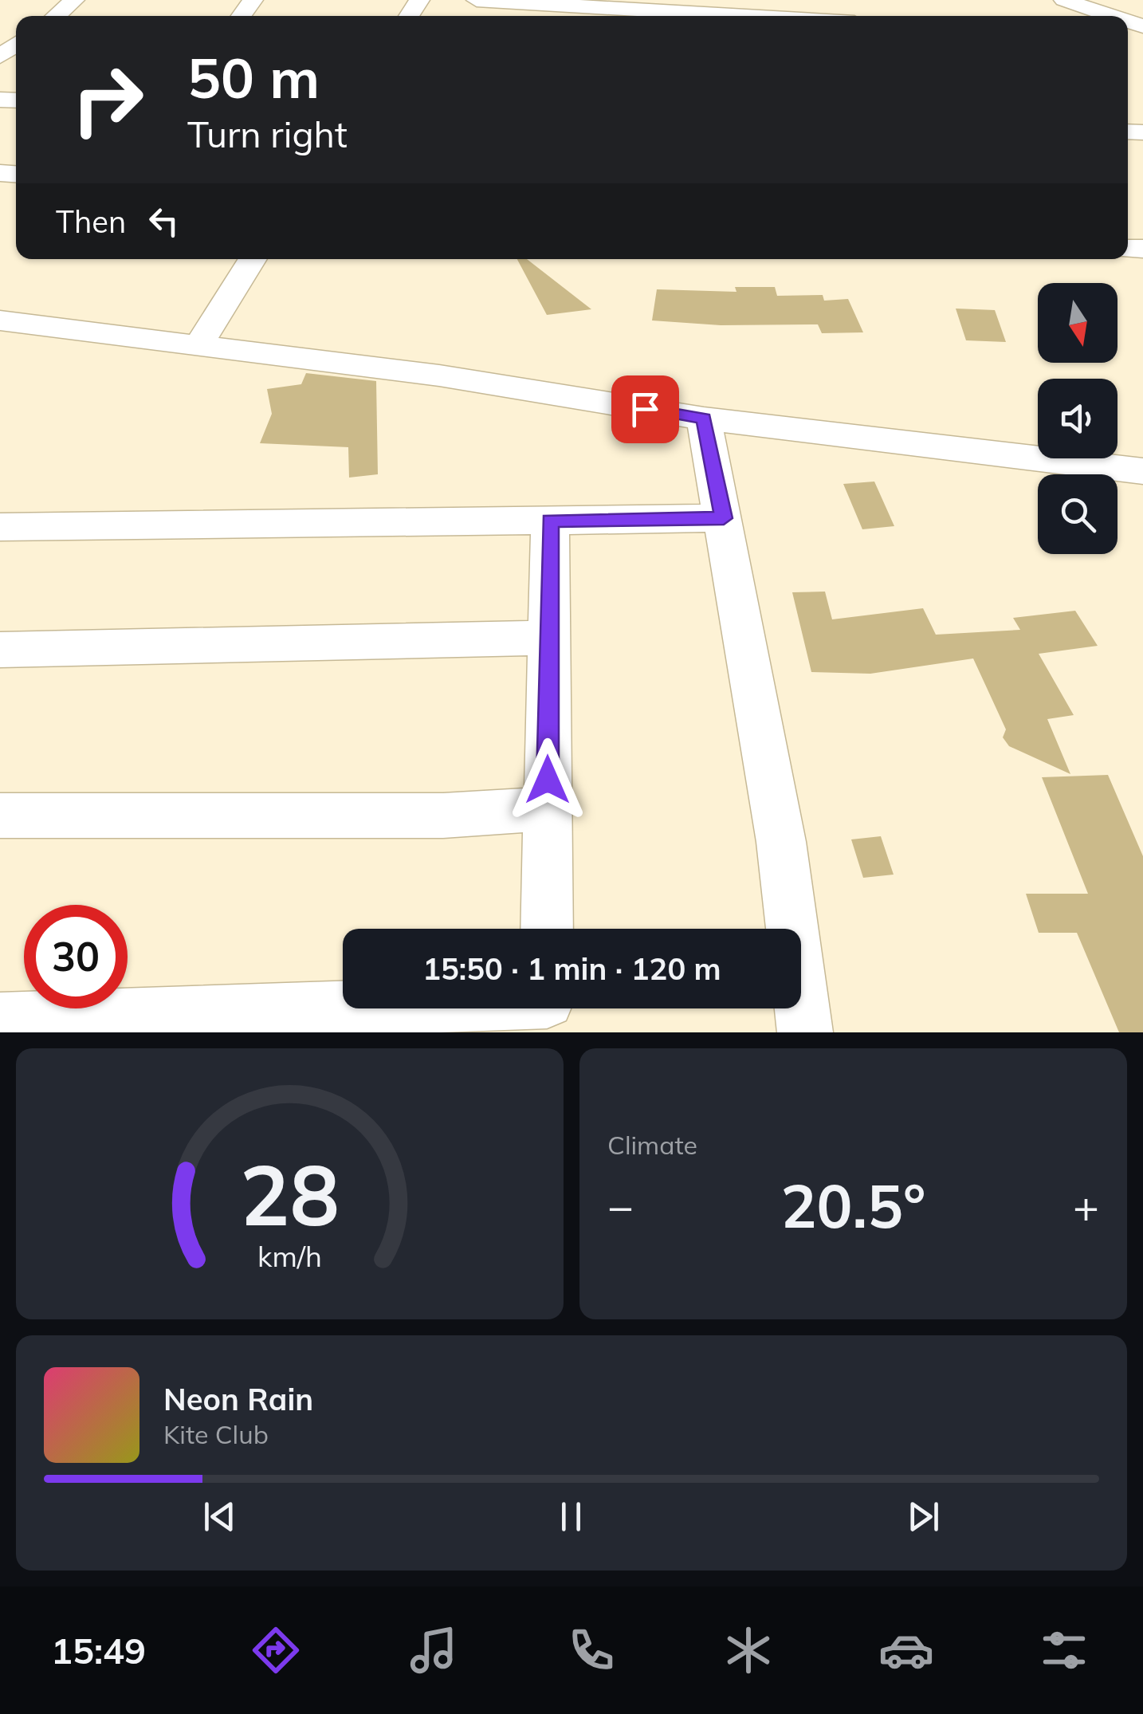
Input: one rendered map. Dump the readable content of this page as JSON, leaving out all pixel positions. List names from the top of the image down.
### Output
{
  "north": "bottom",
  "page": {
    "turn": ["50 m", "Turn right"],
    "then": "Then",
    "limit": "30",
    "trip": "15:50 · 1 min · 120 m",
    "tile": "Climate",
    "heat": ["−", "20.5°", "+"],
    "song": ["Neon Rain", "Kite Club"],
    "tabs": "15:49",
    "gauge": ["28", "km/h"]
  }
}
